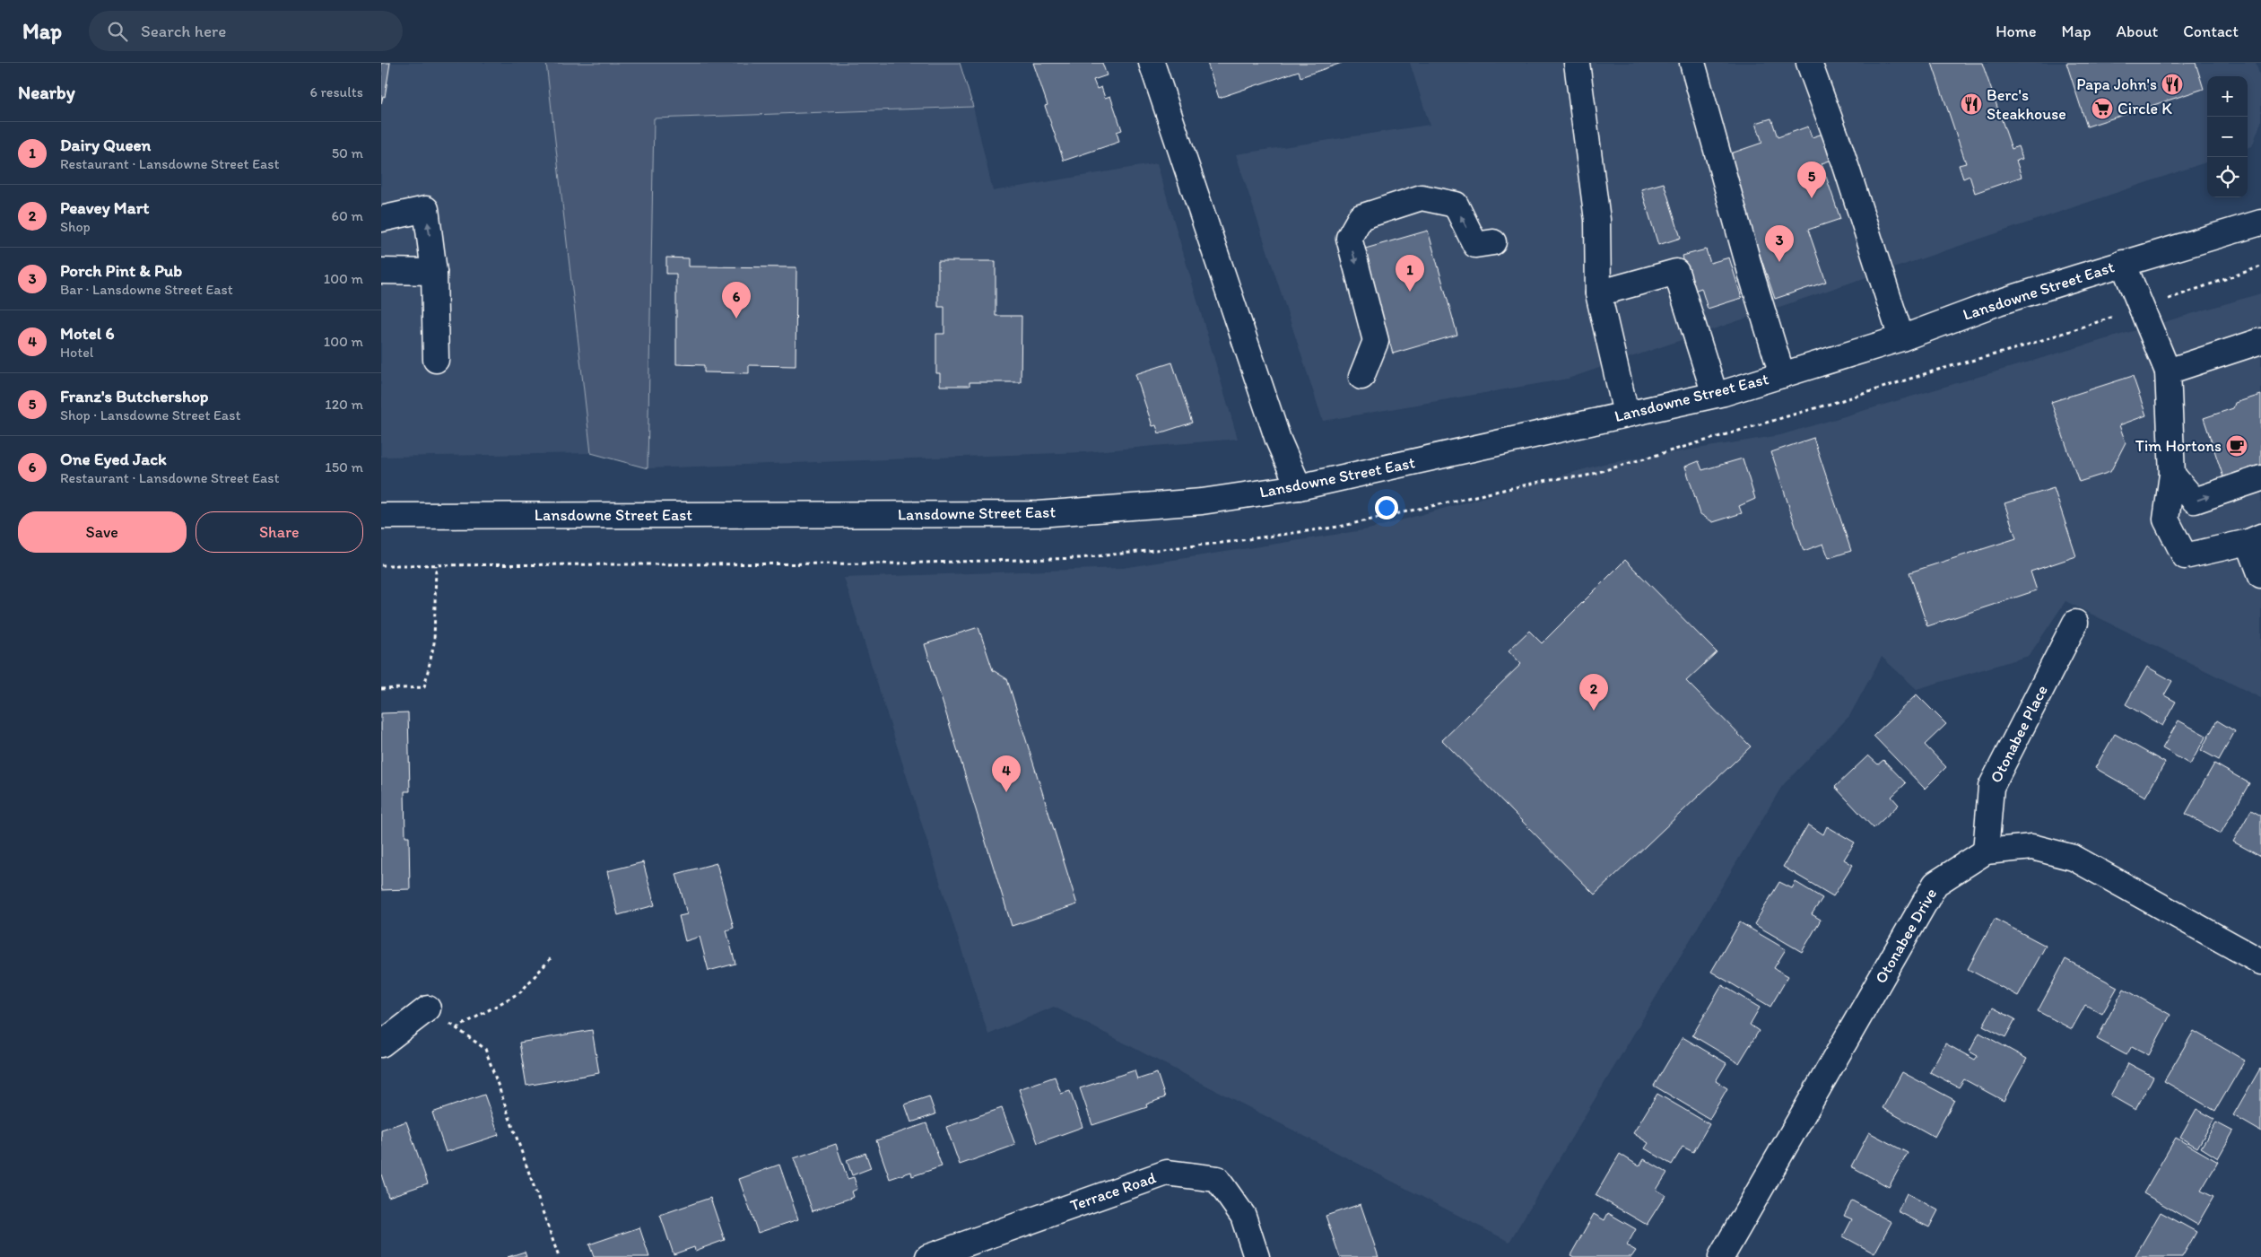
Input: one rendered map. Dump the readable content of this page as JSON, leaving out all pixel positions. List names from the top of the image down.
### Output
{
  "streets": {
    "main road": [
      "Lansdowne Street East",
      "Otonabee Place",
      "Otonabee Drive",
      "Terrace Road"
    ]
  },
  "crossings": [
    ["Otonabee Place", "Otonabee Drive"]
  ],
  "places": {
    "restaurant": ["Papa John's", "Berc's Steakhouse"],
    "supermarket": ["Circle K"],
    "cafe": ["Tim Hortons"]
  },
  "page": {
    "header": "Map",
    "search": "Search here",
    "nav": [
      "Home",
      "Map",
      "About",
      "Contact"
    ],
    "heading": ["Nearby", "6 results"],
    "map_buttons": ["+", "−"],
    "list": [
      {
        "mark": "1",
        "name": "Dairy Queen",
        "note": "Restaurant · Lansdowne Street East",
        "value": "50 m"
      },
      {
        "mark": "2",
        "name": "Peavey Mart",
        "note": "Shop",
        "value": "60 m"
      },
      {
        "mark": "3",
        "name": "Porch Pint & Pub",
        "note": "Bar · Lansdowne Street East",
        "value": "100 m"
      },
      {
        "mark": "4",
        "name": "Motel 6",
        "note": "Hotel",
        "value": "100 m"
      },
      {
        "mark": "5",
        "name": "Franz's Butchershop",
        "note": "Shop · Lansdowne Street East",
        "value": "120 m"
      },
      {
        "mark": "6",
        "name": "One Eyed Jack",
        "note": "Restaurant · Lansdowne Street East",
        "value": "150 m"
      }
    ],
    "pins": [
      "5",
      "3",
      "1",
      "6",
      "2",
      "4"
    ],
    "buttons": ["Save", "Share"]
  }
}
